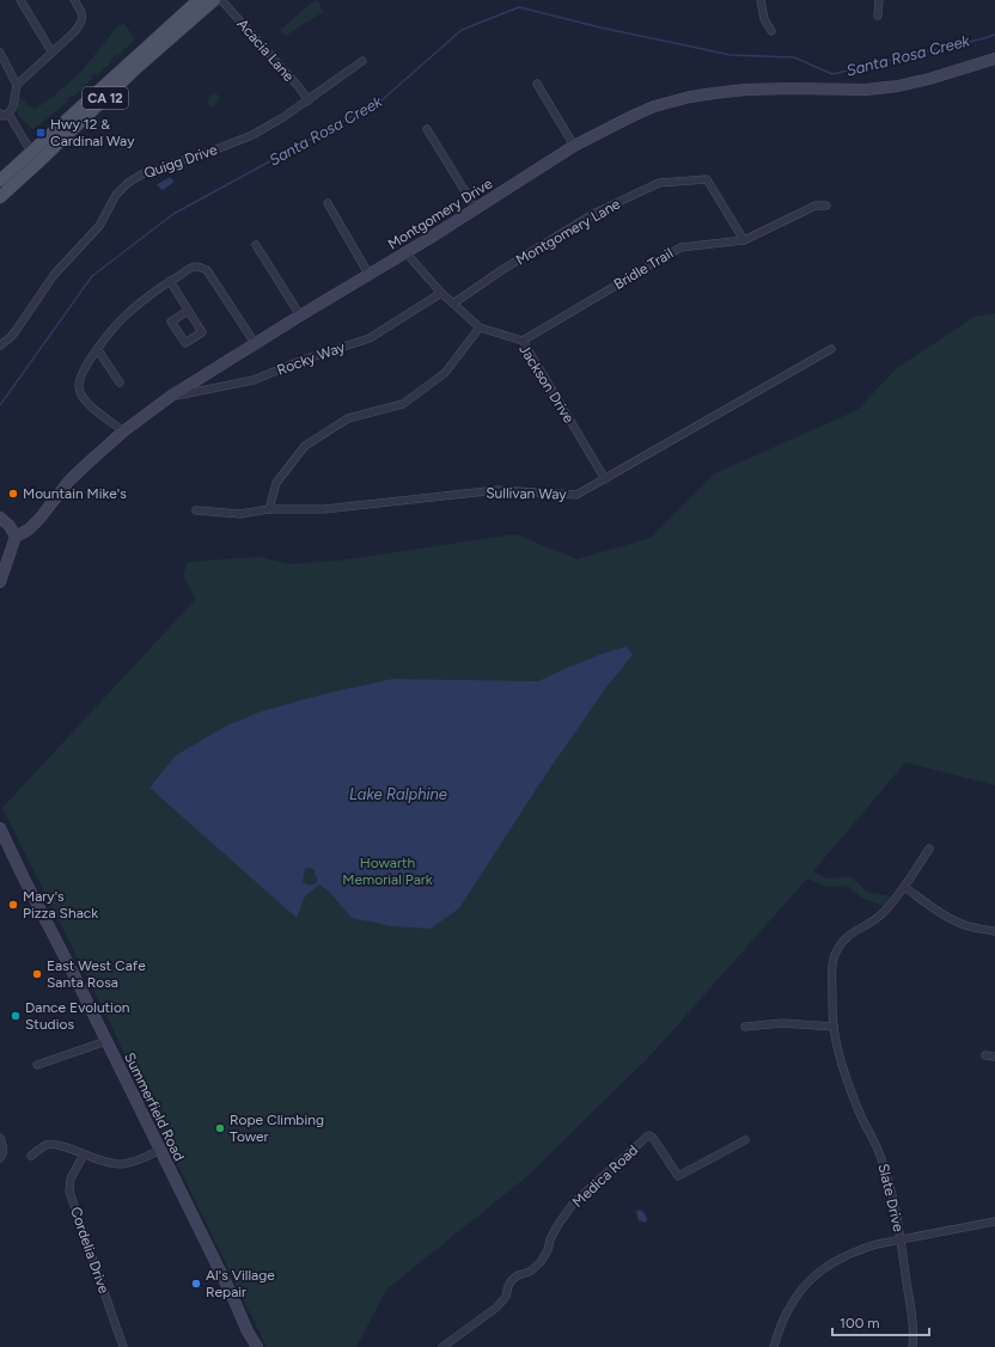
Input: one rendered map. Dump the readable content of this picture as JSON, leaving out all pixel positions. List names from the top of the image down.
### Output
{
  "streets": {
    "main road": ["CA 12"],
    "street": [
      "Acacia Lane",
      "Quigg Drive",
      "Montgomery Drive",
      "Montgomery Lane",
      "Bridle Trail",
      "Rocky Way",
      "Jackson Drive",
      "Sullivan Way",
      "Summerfield Road",
      "Medica Road",
      "Slate Drive",
      "Cordelia Drive"
    ]
  },
  "crossings": [
    ["Acacia Lane", "Quigg Drive"],
    ["Montgomery Drive", "Rocky Way"],
    ["Montgomery Drive", "Jackson Drive"],
    ["Montgomery Lane", "Bridle Trail"],
    ["Montgomery Lane", "Jackson Drive"],
    ["Bridle Trail", "Jackson Drive"],
    ["Rocky Way", "Jackson Drive"],
    ["Jackson Drive", "Sullivan Way"]
  ],
  "water": ["Santa Rosa Creek", "Lake Ralphine"],
  "parks": ["Howarth Memorial Park"],
  "places": {
    "transit": ["Hwy 12 & Cardinal Way"],
    "other": [
      "Mountain Mike's",
      "Mary's Pizza Shack",
      "East West Cafe Santa Rosa",
      "Dance Evolution Studios",
      "Rope Climbing Tower",
      "Al's Village Repair"
    ]
  },
  "scale_bar": "100 m"
}
